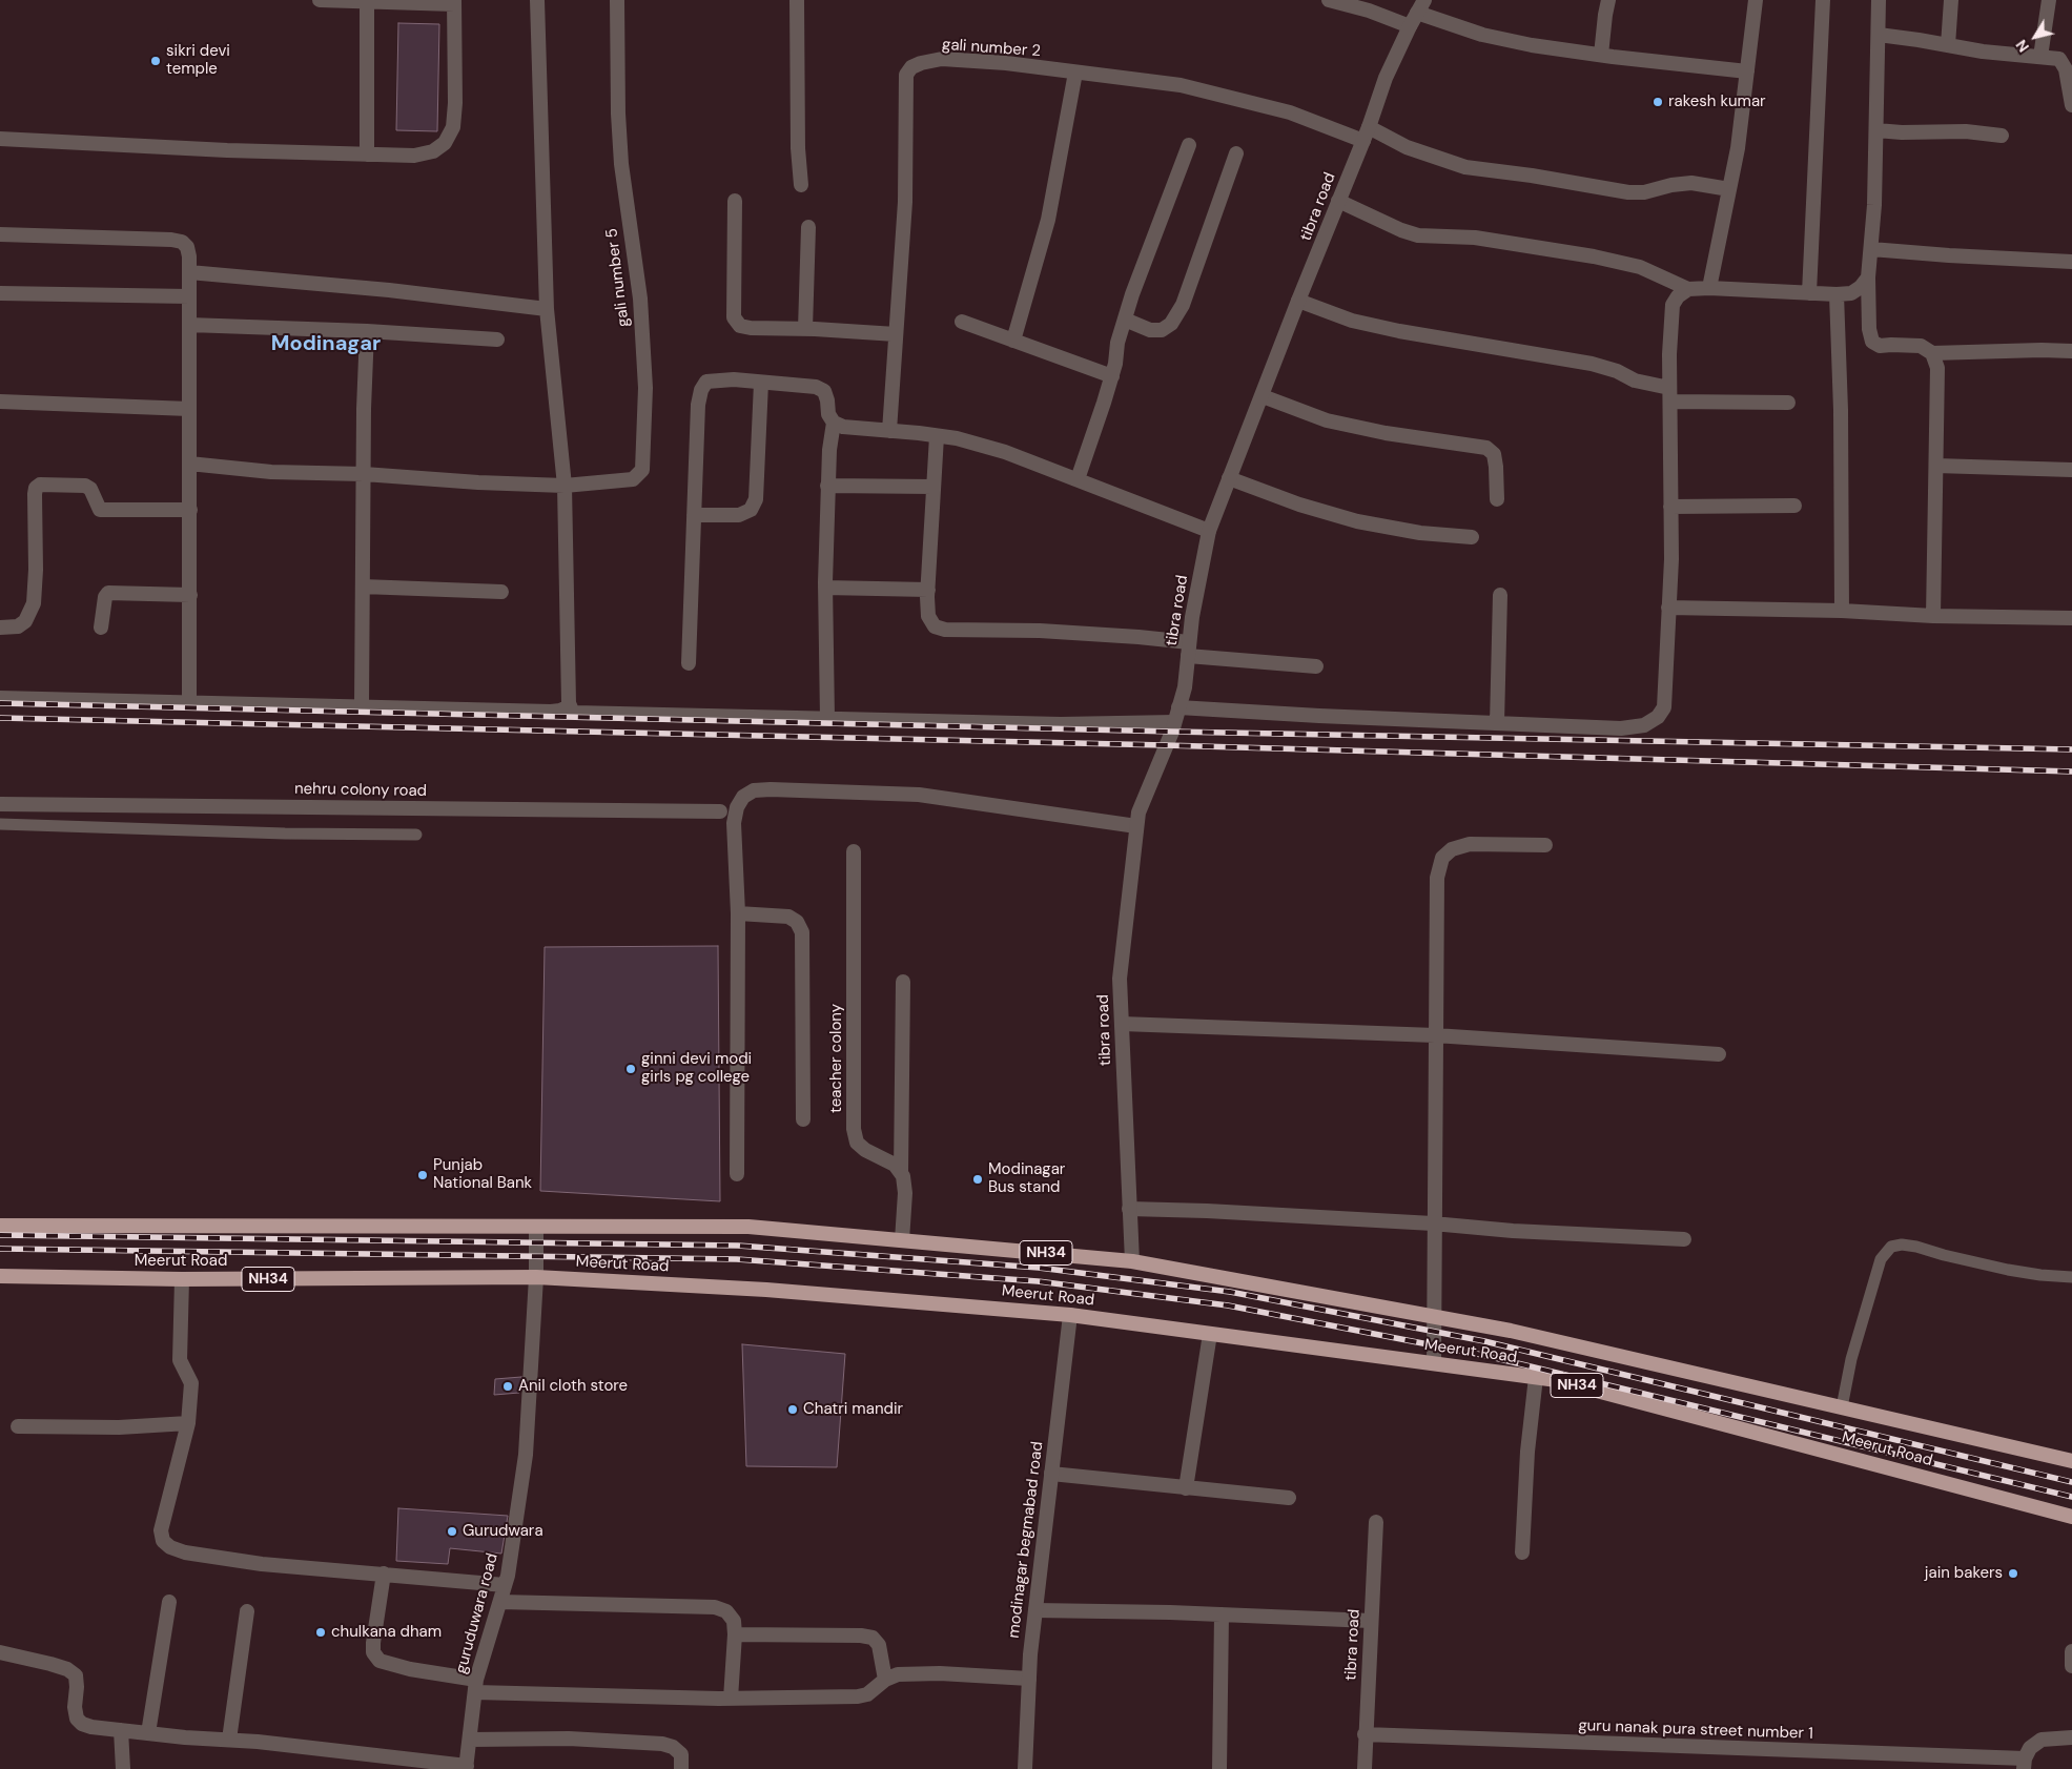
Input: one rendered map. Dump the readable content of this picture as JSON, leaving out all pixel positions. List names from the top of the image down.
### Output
{
  "streets": {
    "highway": ["NH34", "Meerut Road"],
    "street": [
      "gali number 2",
      "tibra road",
      "gali number 5",
      "nehru colony road",
      "teacher colony",
      "modinagar begmabad road",
      "guruduwara road",
      "guru nanak pura street number 1"
    ]
  },
  "crossings": [
    ["gali number 2", "tibra road"],
    ["tibra road", "Meerut Road"],
    ["tibra road", "guru nanak pura street number 1"],
    ["Meerut Road", "modinagar begmabad road"],
    ["Meerut Road", "guruduwara road"]
  ],
  "districts": ["Modinagar"],
  "places": [
    "sikri devi temple",
    "rakesh kumar",
    "ginni devi modi girls pg college",
    "Punjab National Bank",
    "Modinagar Bus stand",
    "Anil cloth store",
    "Chatri mandir",
    "Gurudwara",
    "jain bakers",
    "chulkana dham"
  ],
  "north": "bottom left"
}
